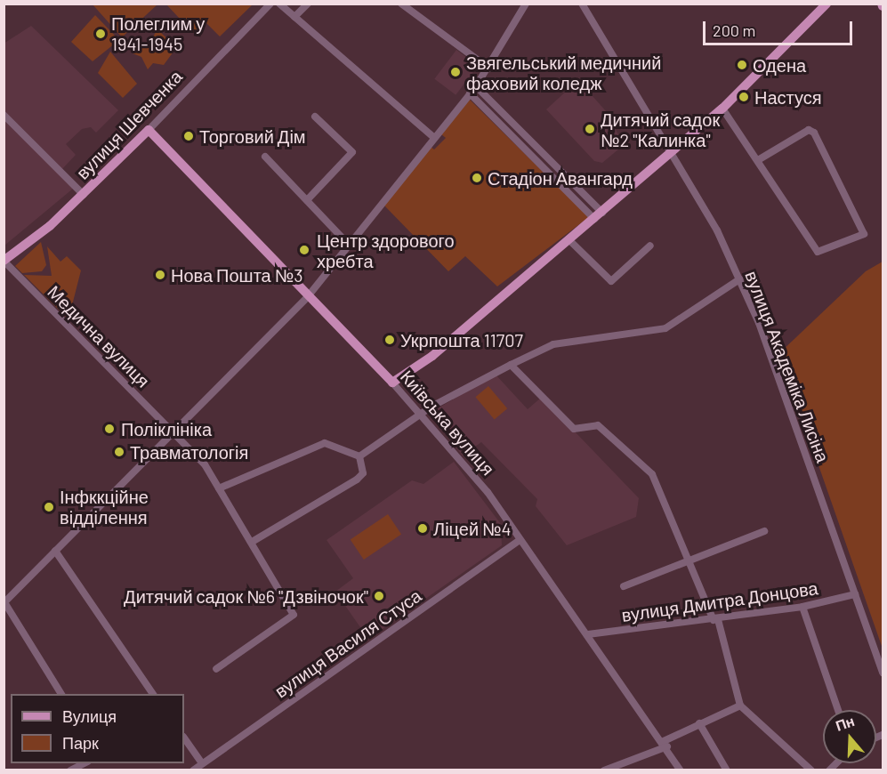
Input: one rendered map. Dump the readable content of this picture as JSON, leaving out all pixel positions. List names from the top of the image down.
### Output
{
  "streets": {
    "main road": ["вулиця Шевченка", "Київська вулиця"],
    "street": [
      "Медична вулиця",
      "вулиця Академіка Лисіна",
      "вулиця Дмитра Донцова",
      "вулиця Василя Стуса"
    ]
  },
  "crossings": [
    ["вулиця Шевченка", "Медична вулиця"],
    ["вулиця Шевченка", "Київська вулиця"],
    ["вулиця Академіка Лисіна", "вулиця Дмитра Донцова"],
    ["Київська вулиця", "вулиця Дмитра Донцова"],
    ["Київська вулиця", "вулиця Василя Стуса"]
  ],
  "places": [
    "Полеглим у 1941-1945",
    "Одена",
    "Звягельський медичний фаховий коледж",
    "Настуся",
    "Дитячий садок №2 \"Калинка\"",
    "Торговий Дім",
    "Стадіон Авангард",
    "Центр здорового хребта",
    "Нова Пошта №3",
    "Укрпошта 11707",
    "Поліклініка",
    "Травматологія",
    "Інфккційне відділення",
    "Ліцей №4",
    "Дитячий садок №6 \"Дзвіночок\""
  ],
  "legend": ["Вулиця", "Парк"],
  "scale_bar": "200 m",
  "north": "top"
}
